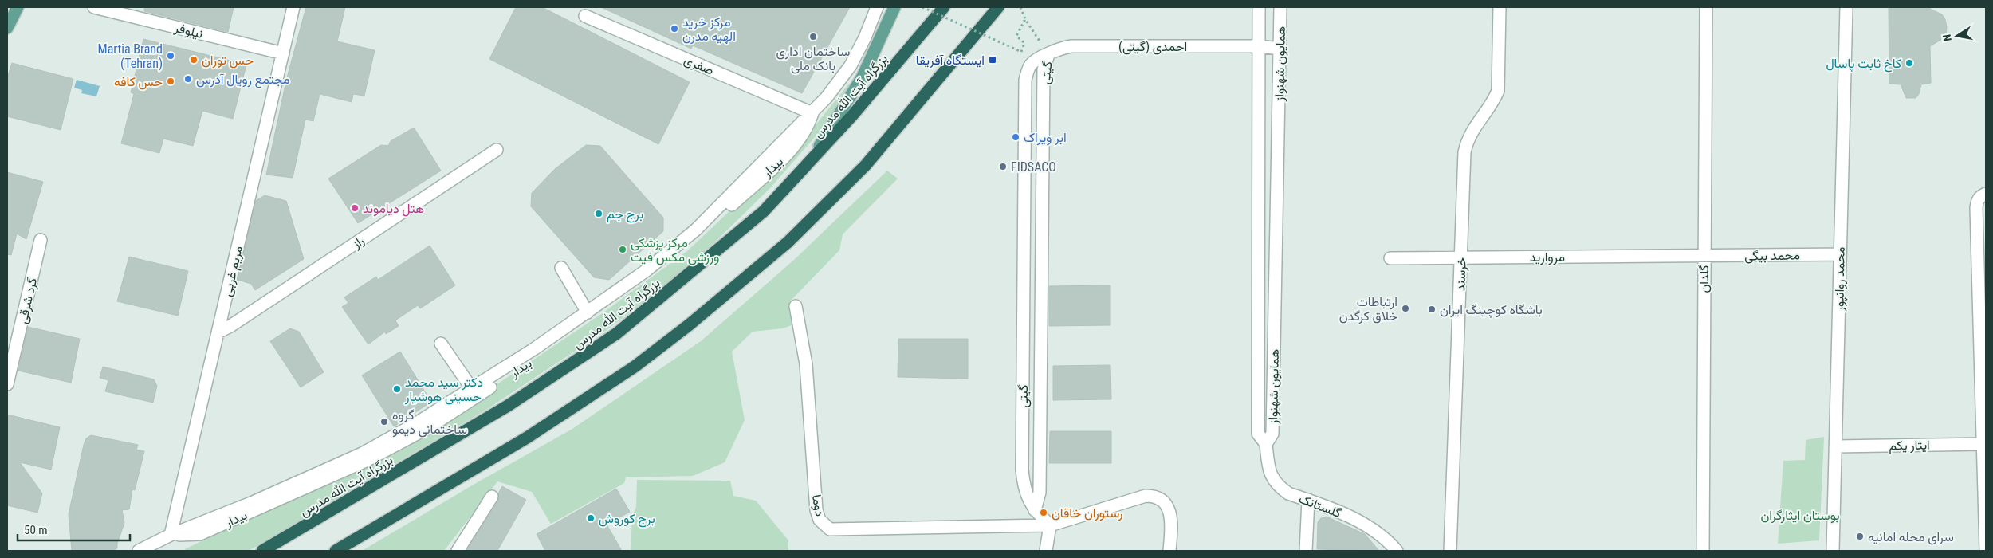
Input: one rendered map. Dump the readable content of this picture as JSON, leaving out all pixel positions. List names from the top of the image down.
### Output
{
  "streets": {
    "highway": ["بزرگراه آیت الله مدرس"],
    "street": [
      "نیلوفر",
      "احمدی (گیتی)",
      "همایون شهنواز",
      "صفری",
      "گیتی",
      "بیدار",
      "راز",
      "محمد بيگی",
      "مروارید",
      "مریم غربی",
      "خرسند",
      "گلدان",
      "محمد روانپور",
      "گرد شرقی",
      "ایثار یکم",
      "دوما",
      "گلستانک"
    ]
  },
  "crossings": [
    ["نیلوفر", "مریم غربی"],
    ["احمدی (گیتی)", "همایون شهنواز"],
    ["احمدی (گیتی)", "گیتی"],
    ["همایون شهنواز", "گلستانک"],
    ["صفری", "بیدار"],
    ["گیتی", "دوما"],
    ["بیدار", "مریم غربی"],
    ["راز", "مریم غربی"],
    ["محمد بيگی", "مروارید"],
    ["محمد بيگی", "گلدان"],
    ["محمد بيگی", "محمد روانپور"],
    ["مروارید", "خرسند"],
    ["مروارید", "گلدان"],
    ["محمد روانپور", "ایثار یکم"]
  ],
  "parks": ["بوستان ایثارگران"],
  "places": {
    "other": [
      "مرکز خرید الهیه مدرن",
      "ساختمان اداری بانک ملی",
      "Martia Brand (Tehran)",
      "حس توران",
      "کاخ ثابت پاسال",
      "مجتمع رویال آدرس",
      "حس کافه",
      "ابر ویراک",
      "FIDSACO",
      "هتل دیاموند",
      "برج جم",
      "مرکز پزشکی ورزشی مکس فیت",
      "ارتباطات خلاق کرگدن",
      "باشگاه کوچینگ ایران",
      "دکتر سید محمد حسینی هوشیار",
      "گروه ساختمانی دیمو",
      "رستوران خاقان",
      "برج کوروش",
      "سرای محله امانیه"
    ],
    "transit": ["ایستگاه آفریقا"]
  },
  "scale_bar": "50 m",
  "north": "left"
}
